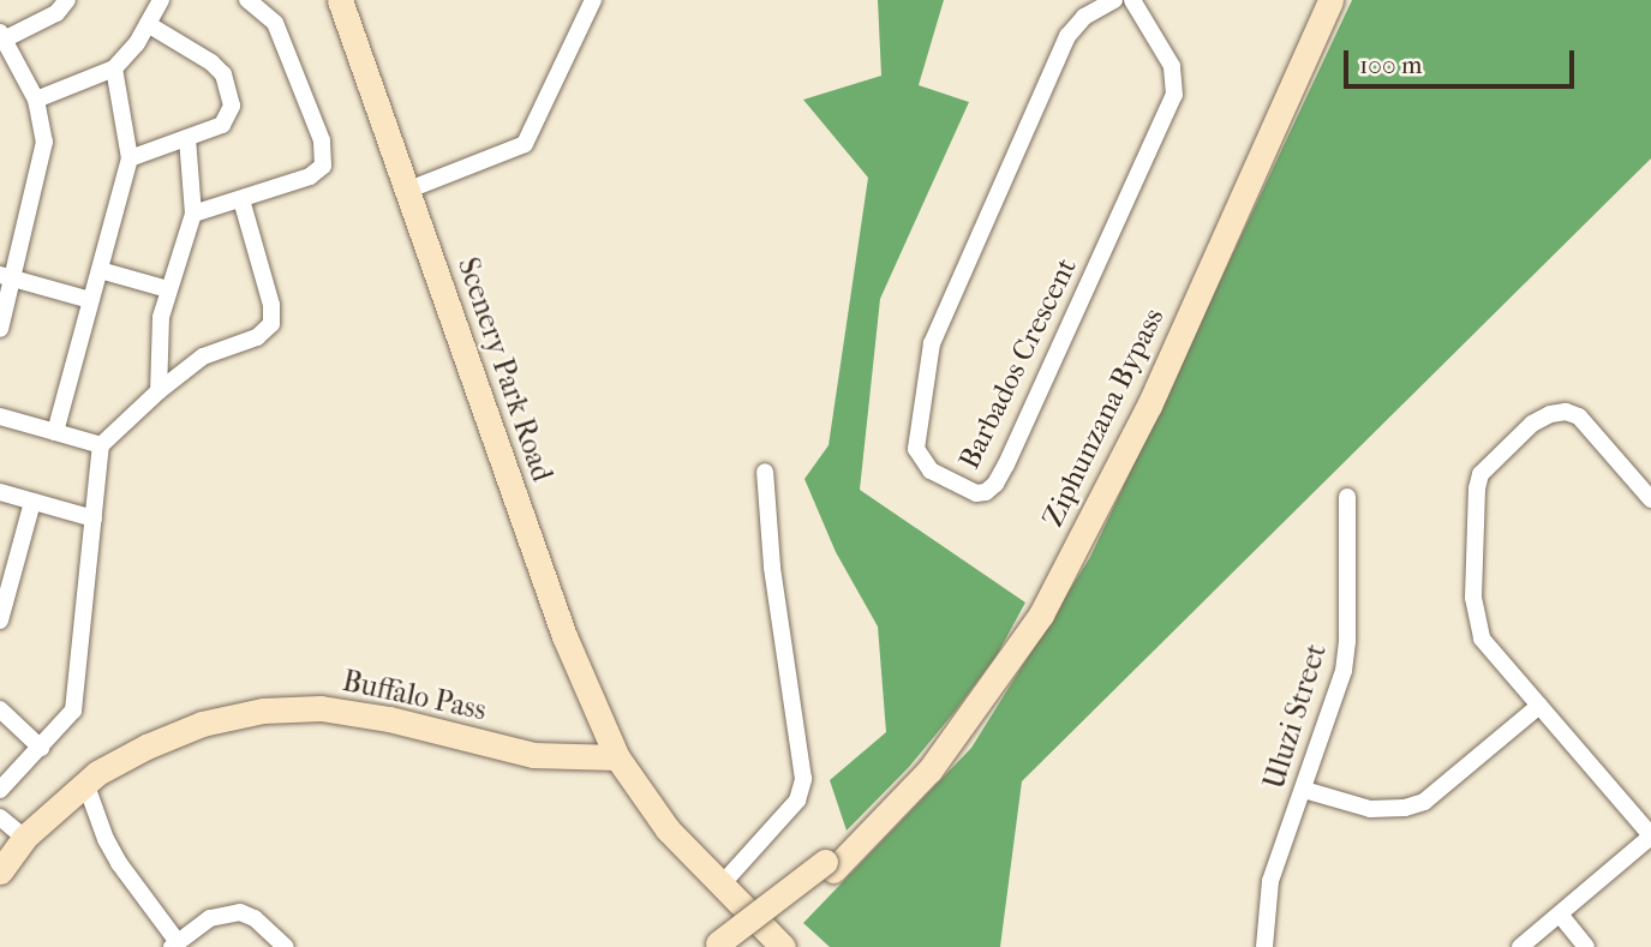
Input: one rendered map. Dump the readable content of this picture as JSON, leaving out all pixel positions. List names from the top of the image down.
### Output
{
  "streets": {
    "main road": ["Scenery Park Road", "Ziphunzana Bypass", "Buffalo Pass"],
    "street": ["Barbados Crescent", "Uluzi Street"]
  },
  "crossings": [
    ["Scenery Park Road", "Buffalo Pass"]
  ],
  "scale_bar": "100 m"
}
